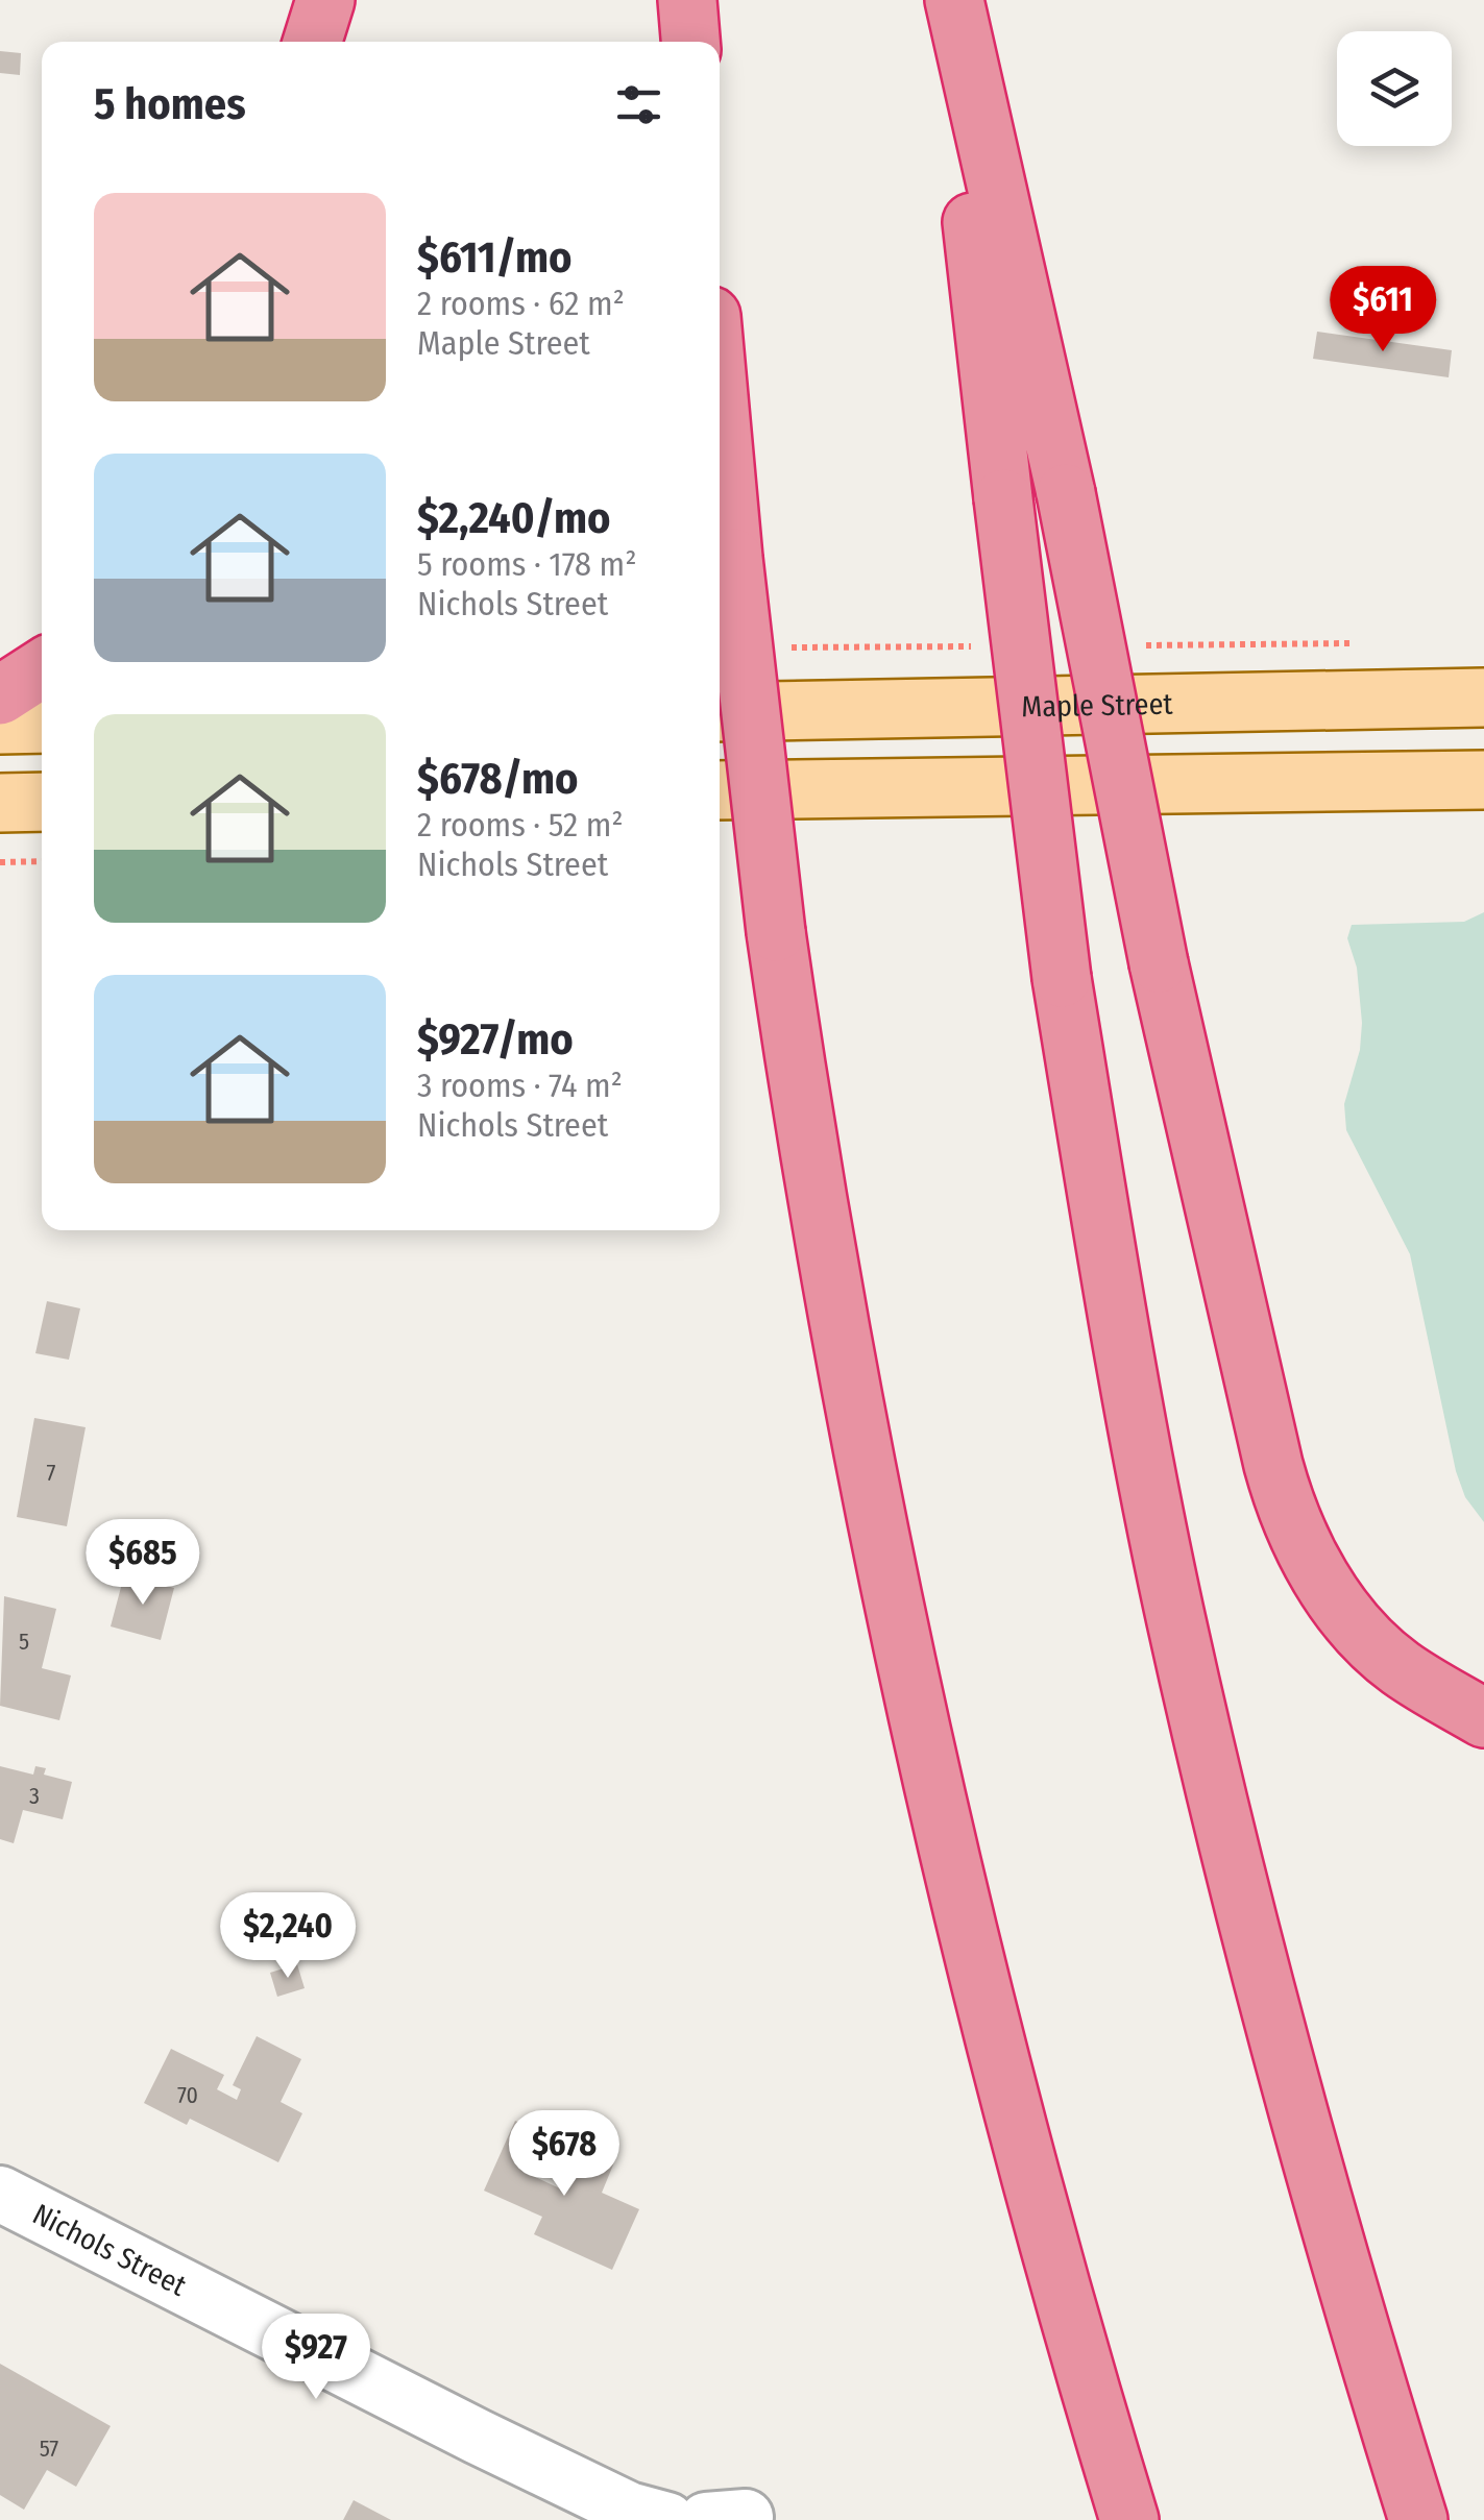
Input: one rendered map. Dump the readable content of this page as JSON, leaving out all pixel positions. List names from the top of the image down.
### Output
{
  "streets": {
    "main road": ["Maple Street"],
    "street": ["Nichols Street"]
  },
  "house_numbers": [
    "7",
    "5",
    "3",
    "70",
    "57"
  ],
  "page": {
    "heading": "5 homes",
    "list": [
      {
        "name": "$611/mo",
        "note": "2 rooms · 62 m² · Maple Street"
      },
      {
        "name": "$2,240/mo",
        "note": "5 rooms · 178 m² · Nichols Street"
      },
      {
        "name": "$678/mo",
        "note": "2 rooms · 52 m² · Nichols Street"
      },
      {
        "name": "$927/mo",
        "note": "3 rooms · 74 m² · Nichols Street"
      }
    ],
    "price": [
      "$611",
      "$685",
      "$2,240",
      "$678",
      "$927"
    ]
  }
}
